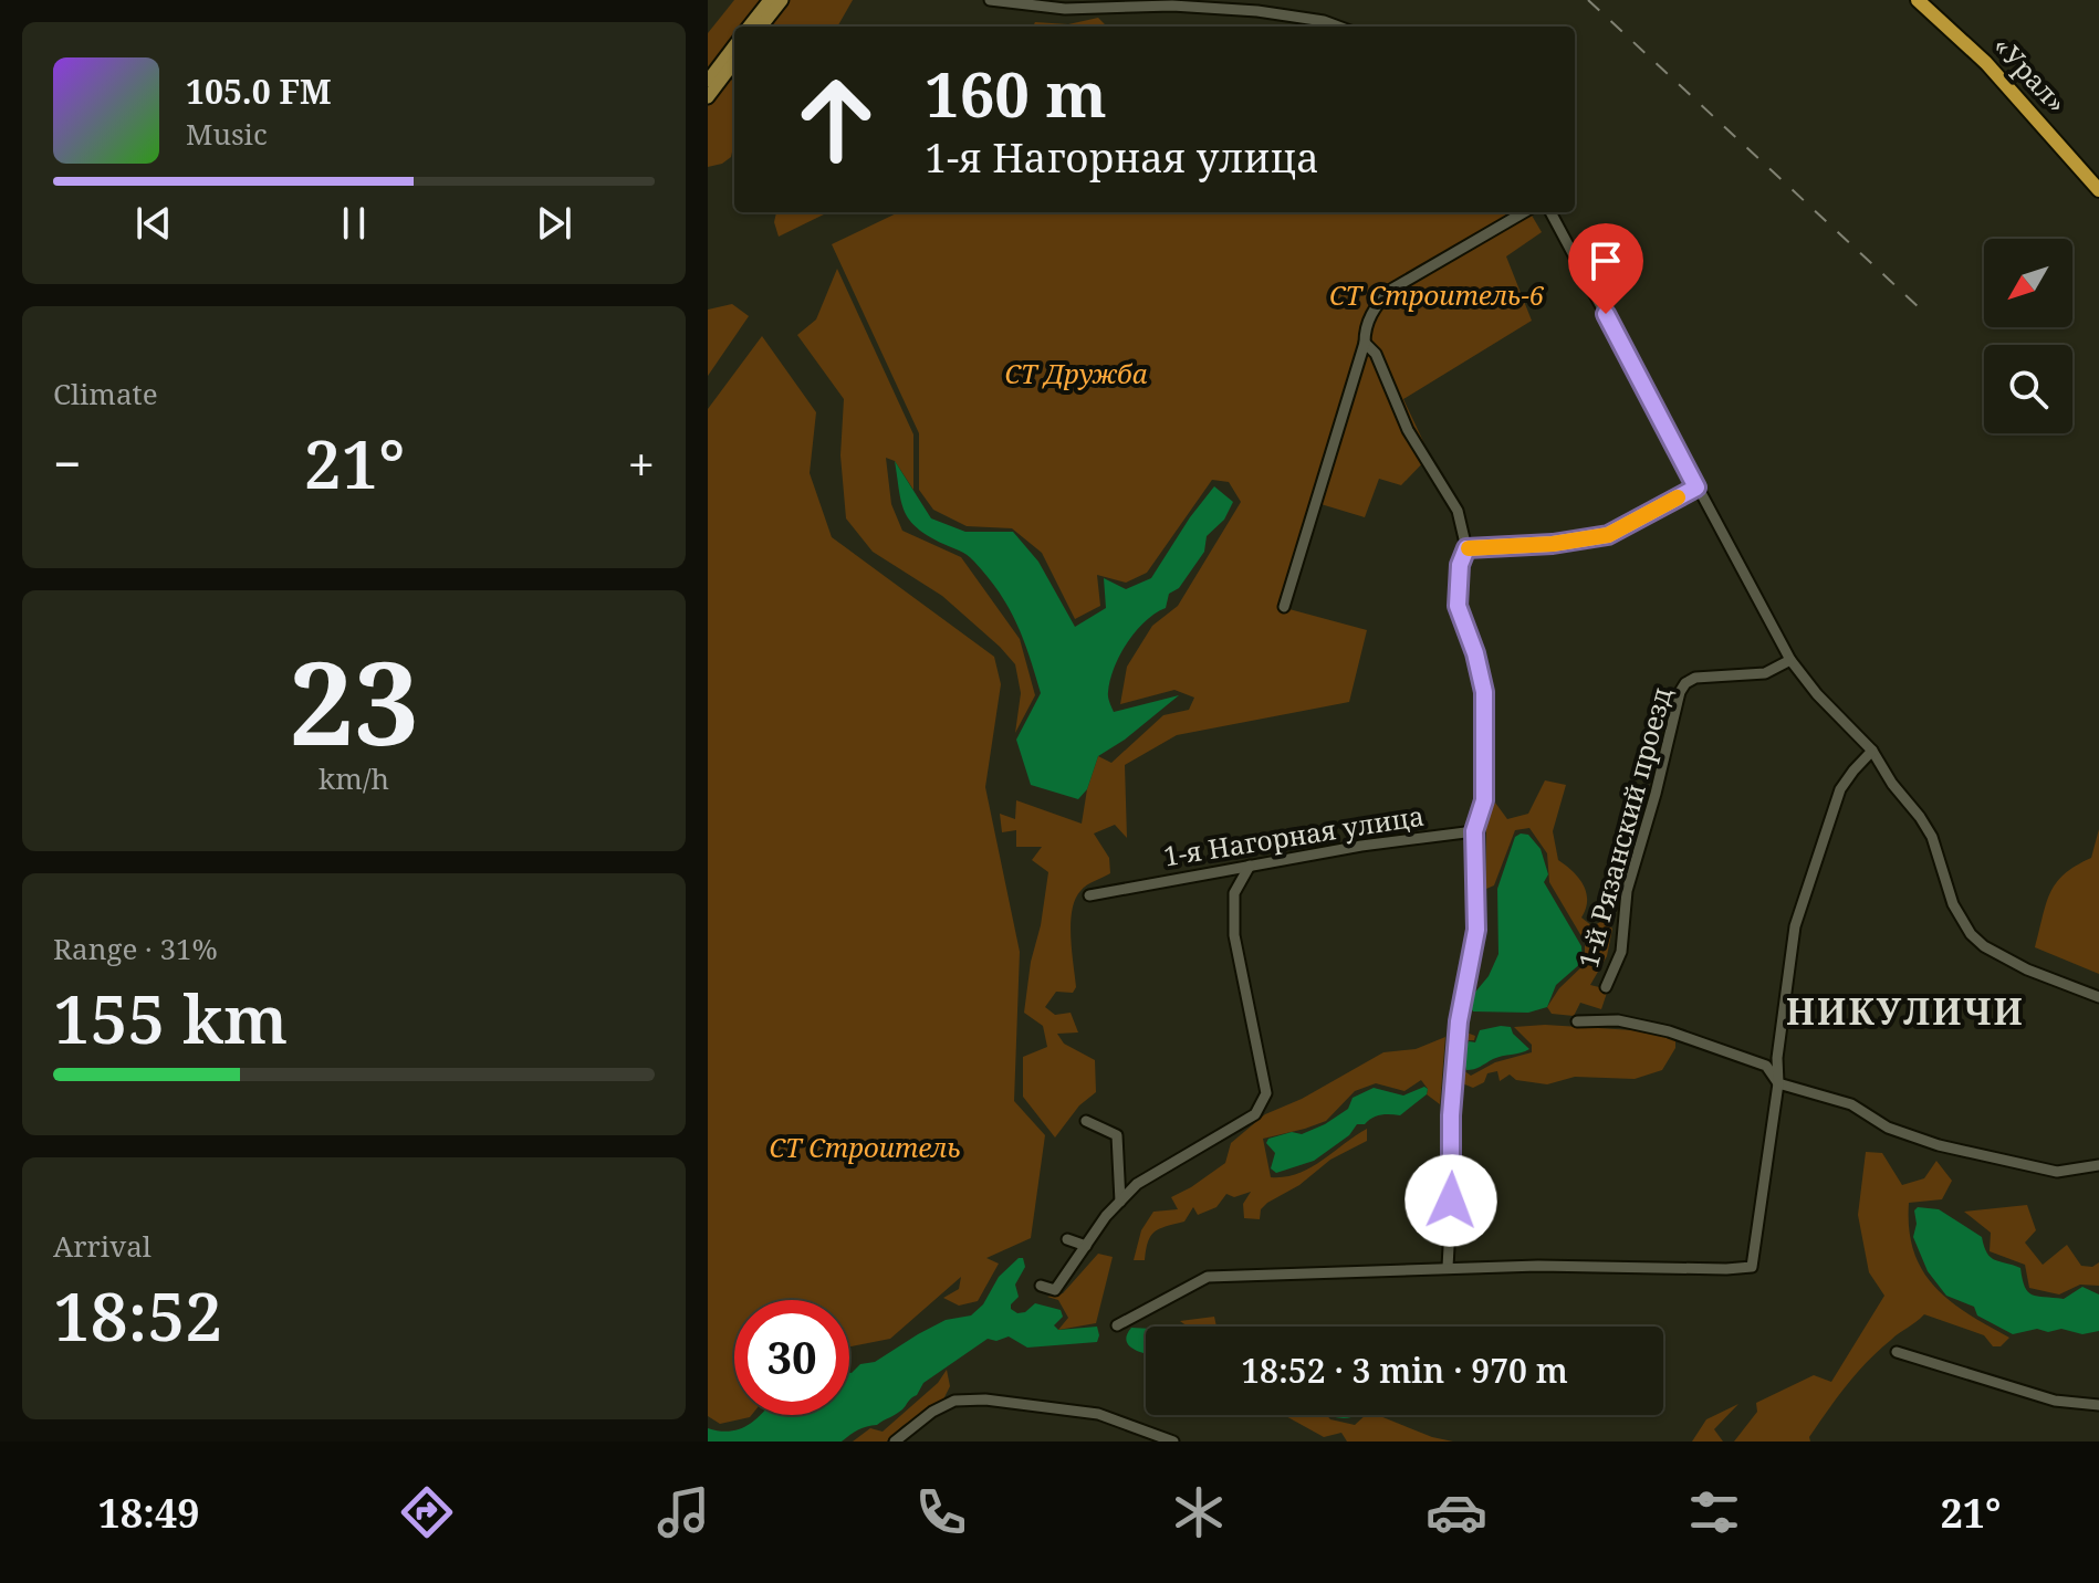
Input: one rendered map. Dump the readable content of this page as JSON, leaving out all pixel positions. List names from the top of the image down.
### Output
{
  "streets": {
    "highway": ["«Урал»"],
    "street": ["1-й Рязанский проезд", "1-я Нагорная улица"]
  },
  "districts": ["НИКУЛИЧИ"],
  "parks": ["СТ Строитель-6", "СТ Дружба", "СТ Строитель"],
  "north": "bottom left",
  "page": {
    "turn": ["160 m", "1-я Нагорная улица"],
    "song": ["105.0 FM", "Music"],
    "tile": [
      "Climate",
      ["23", "km/h"],
      ["Range · 31%", "155 km"],
      ["Arrival", "18:52"]
    ],
    "heat": ["−", "21°", "+"],
    "limit": "30",
    "trip": "18:52 · 3 min · 970 m",
    "tabs": ["18:49", "21°"]
  }
}
